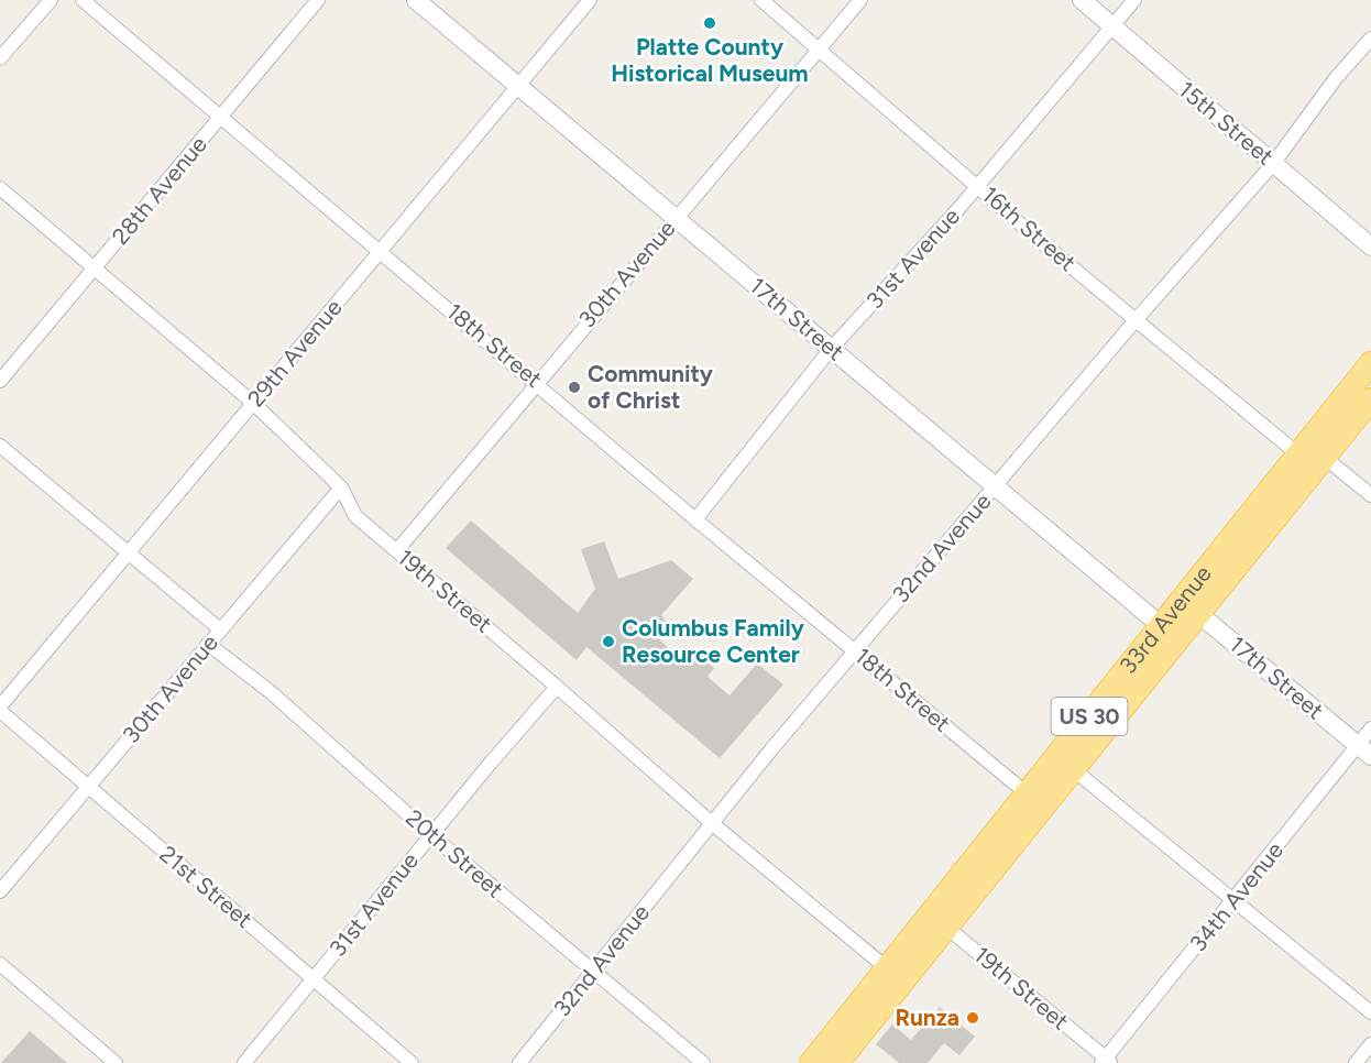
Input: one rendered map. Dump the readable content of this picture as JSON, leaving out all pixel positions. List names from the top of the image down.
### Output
{
  "streets": {
    "highway": ["33rd Avenue", "US 30"],
    "main road": ["15th Street", "17th Street"],
    "street": [
      "28th Avenue",
      "16th Street",
      "31st Avenue",
      "30th Avenue",
      "18th Street",
      "29th Avenue",
      "32nd Avenue",
      "19th Street",
      "20th Street",
      "21st Street",
      "34th Avenue"
    ]
  },
  "crossings": [
    ["15th Street", "31st Avenue"],
    ["15th Street", "32nd Avenue"],
    ["28th Avenue", "18th Street"],
    ["28th Avenue", "19th Street"],
    ["16th Street", "31st Avenue"],
    ["16th Street", "30th Avenue"],
    ["16th Street", "32nd Avenue"],
    ["16th Street", "33rd Avenue"],
    ["31st Avenue", "17th Street"],
    ["31st Avenue", "18th Street"],
    ["31st Avenue", "19th Street"],
    ["31st Avenue", "20th Street"],
    ["31st Avenue", "21st Street"],
    ["30th Avenue", "17th Street"],
    ["30th Avenue", "18th Street"],
    ["30th Avenue", "19th Street"],
    ["30th Avenue", "20th Street"],
    ["30th Avenue", "21st Street"],
    ["17th Street", "29th Avenue"],
    ["17th Street", "32nd Avenue"],
    ["17th Street", "33rd Avenue"],
    ["17th Street", "34th Avenue"],
    ["18th Street", "29th Avenue"],
    ["18th Street", "32nd Avenue"],
    ["18th Street", "33rd Avenue"],
    ["29th Avenue", "19th Street"],
    ["29th Avenue", "21st Street"],
    ["32nd Avenue", "19th Street"],
    ["32nd Avenue", "20th Street"],
    ["19th Street", "33rd Avenue"],
    ["19th Street", "34th Avenue"]
  ],
  "places": [
    "Platte County Historical Museum",
    "Community of Christ",
    "Columbus Family Resource Center",
    "Runza"
  ]
}
